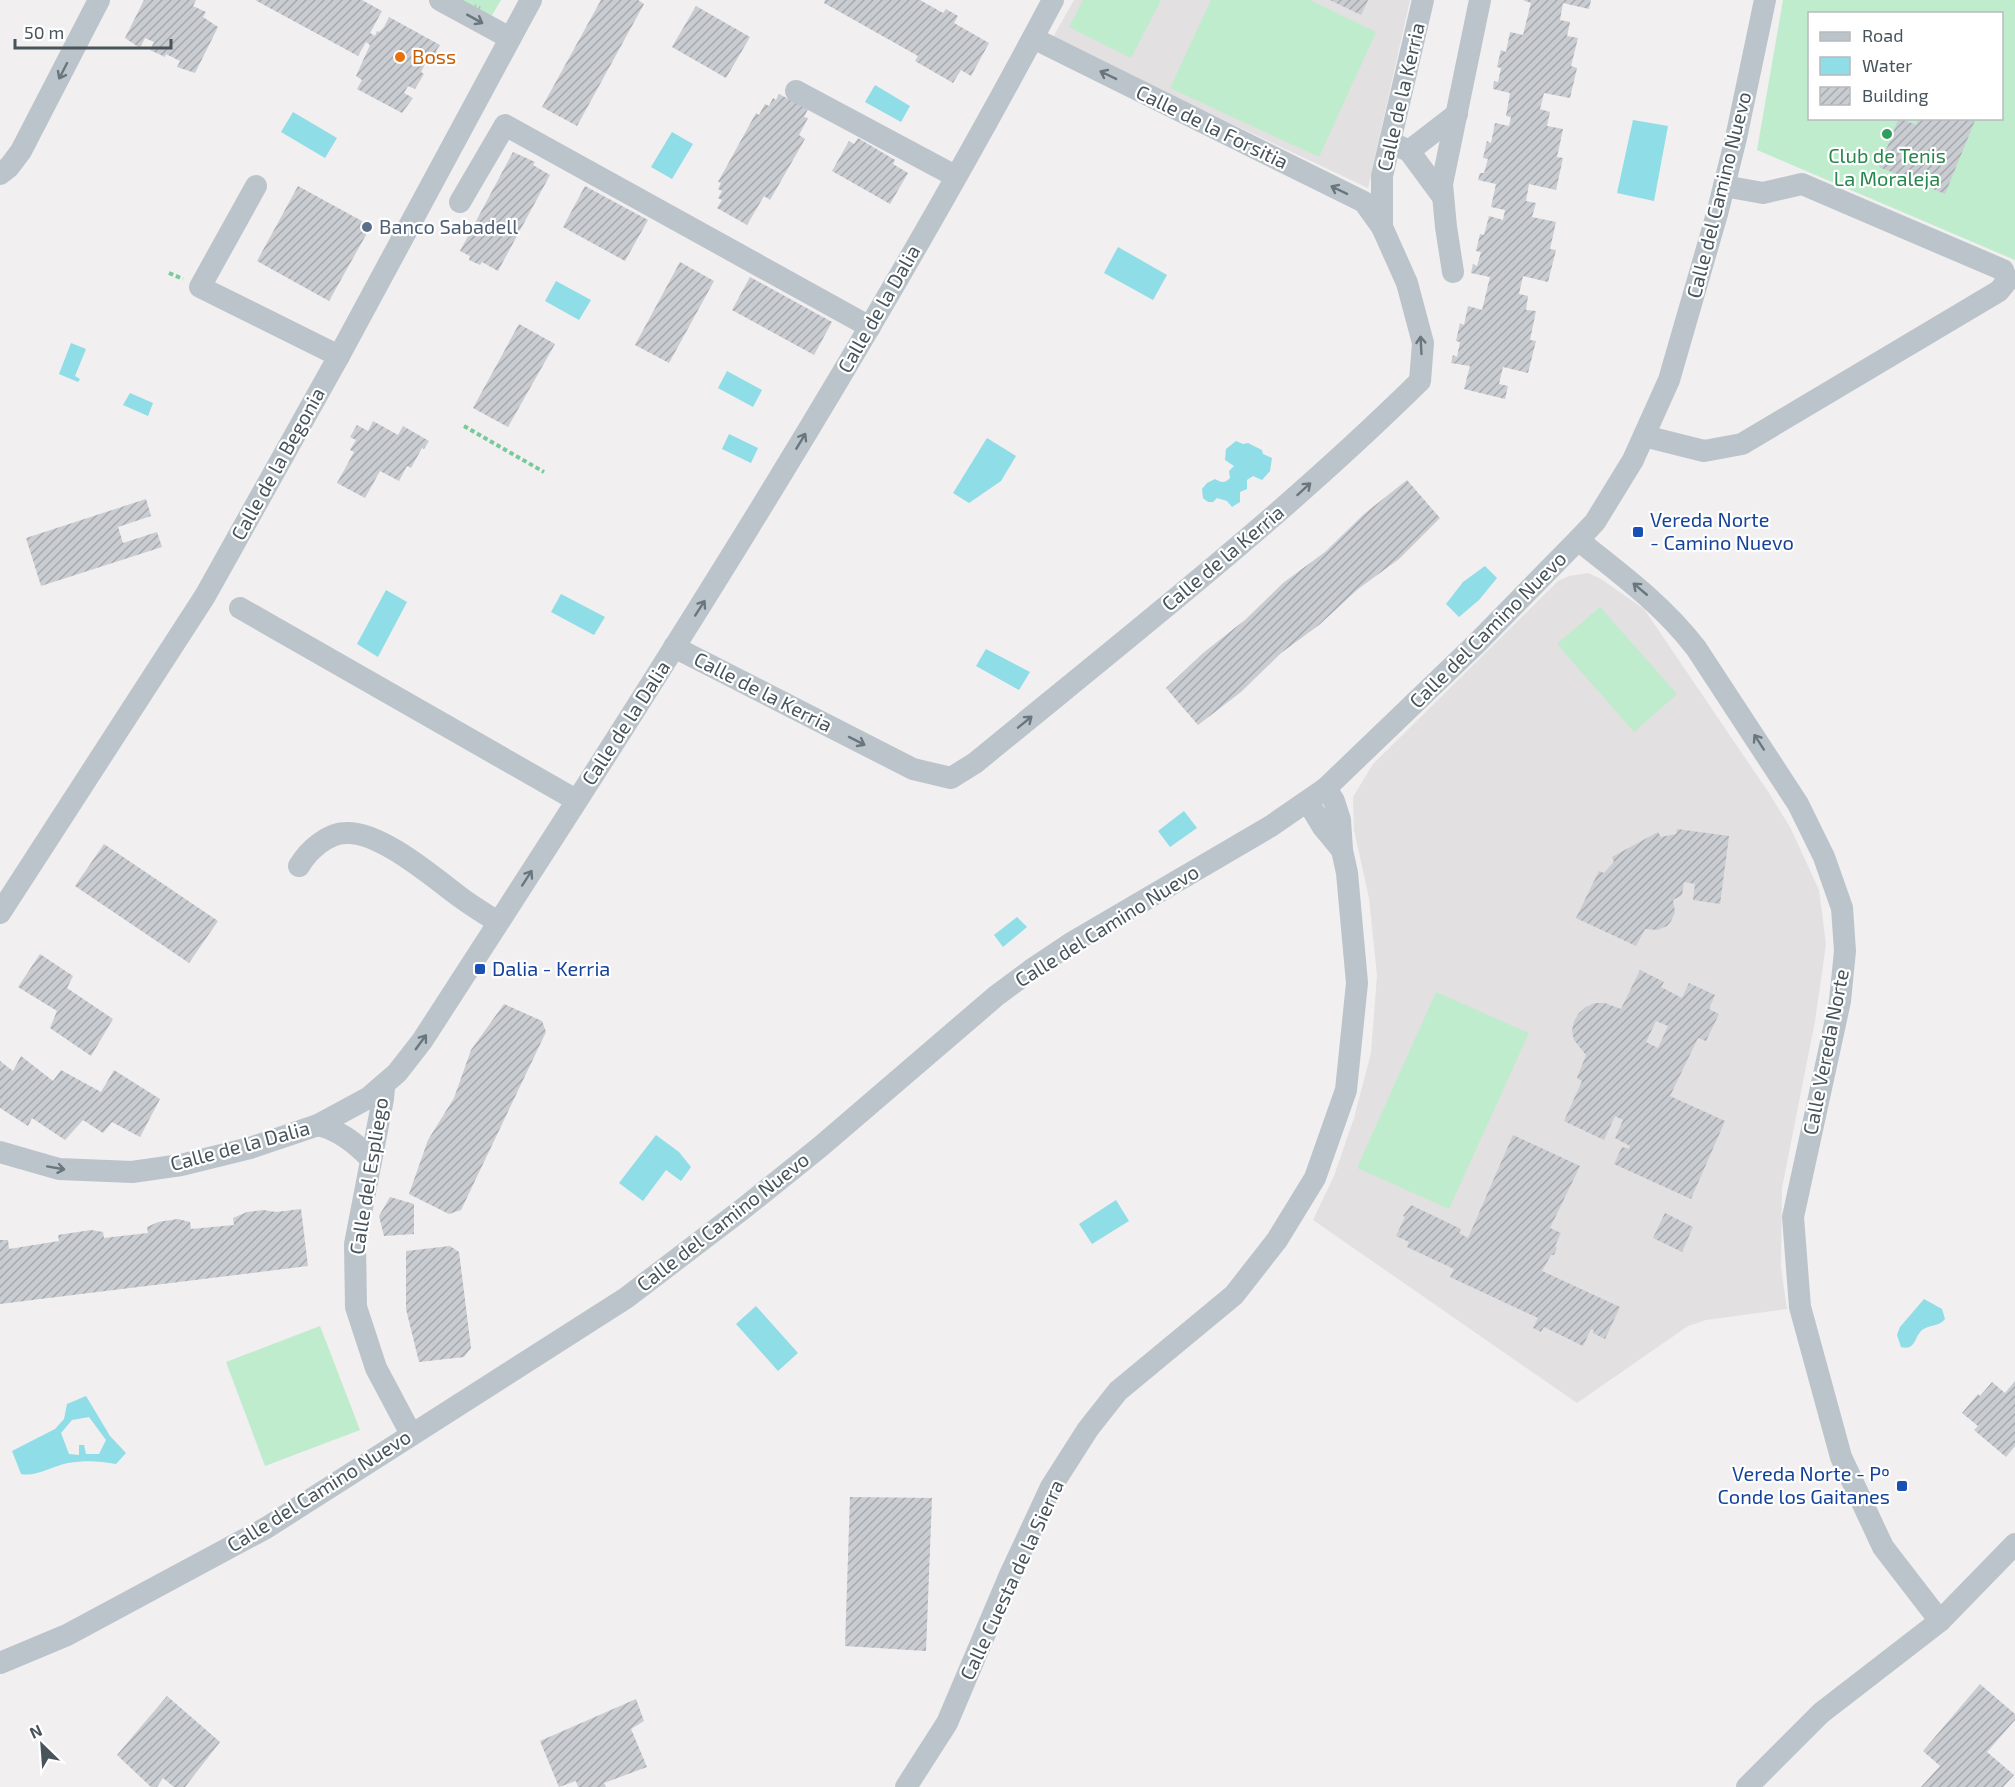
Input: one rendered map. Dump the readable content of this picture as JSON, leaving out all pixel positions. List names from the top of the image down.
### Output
{
  "streets": {
    "street": [
      "Calle de la Kerria",
      "Calle de la Forsitia",
      "Calle del Camino Nuevo",
      "Calle de la Dalia",
      "Calle de la Begonia",
      "Calle Vereda Norte",
      "Calle del Espliego",
      "Calle Cuesta de la Sierra"
    ]
  },
  "crossings": [
    ["Calle de la Kerria", "Calle de la Forsitia"],
    ["Calle de la Kerria", "Calle de la Dalia"],
    ["Calle de la Forsitia", "Calle de la Dalia"],
    ["Calle del Camino Nuevo", "Calle Vereda Norte"],
    ["Calle del Camino Nuevo", "Calle del Espliego"],
    ["Calle del Camino Nuevo", "Calle Cuesta de la Sierra"],
    ["Calle de la Dalia", "Calle del Espliego"]
  ],
  "one_way": ["Calle de la Forsitia", "Calle de la Dalia", "Calle Vereda Norte"],
  "places": {
    "other": ["Boss", "Club de Tenis La Moraleja", "Banco Sabadell"],
    "transit": ["Vereda Norte - Camino Nuevo", "Dalia - Kerria", "Vereda Norte - Pº Conde los Gaitanes"]
  },
  "legend": ["Road", "Water", "Building"],
  "scale_bar": "50 m",
  "north": "top left"
}
